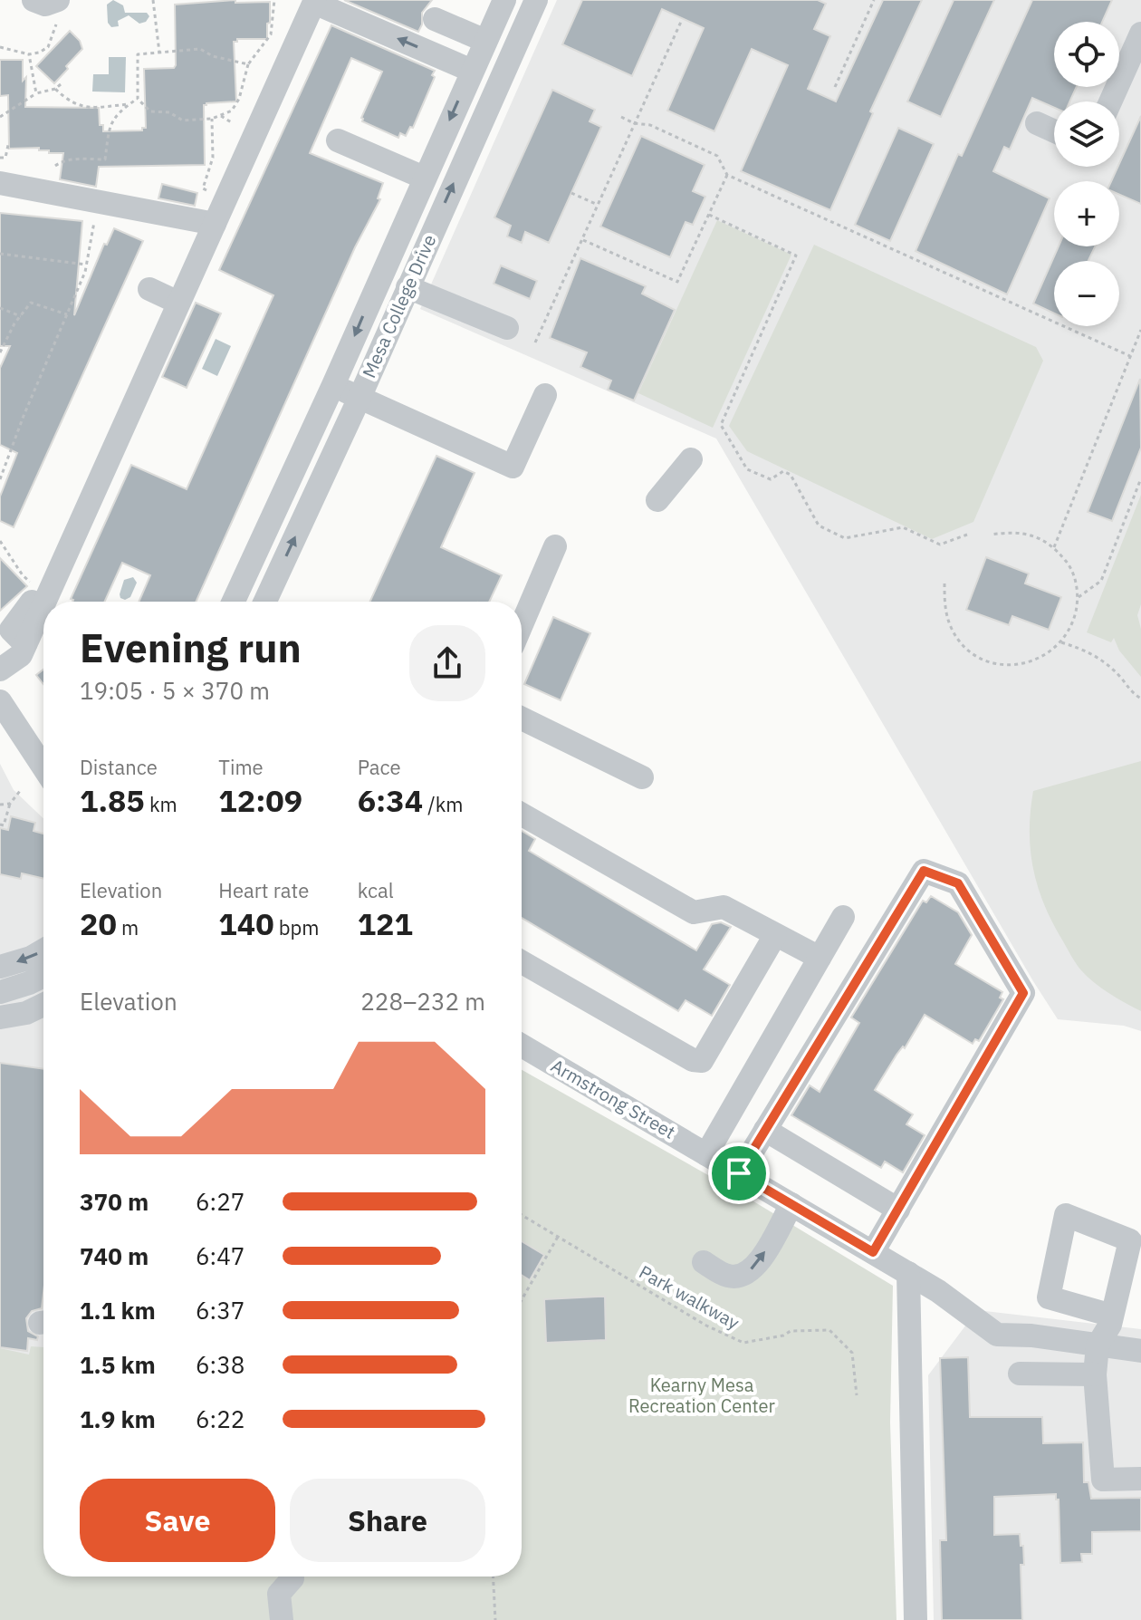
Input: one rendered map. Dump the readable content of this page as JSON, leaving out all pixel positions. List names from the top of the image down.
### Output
{
  "streets": {
    "street": ["Mesa College Drive", "Armstrong Street"],
    "path": ["Park walkway"]
  },
  "parks": ["Kearny Mesa Recreation Center"],
  "page": {
    "map_buttons": ["+", "−"],
    "heading": ["Evening run", "19:05 · 5 × 370 m"],
    "stats": [
      ["Distance", "1.85 km"],
      ["Time", "12:09"],
      ["Pace", "6:34 /km"],
      ["Elevation", "20 m"],
      ["Heart rate", "140 bpm"],
      ["kcal", "121"]
    ],
    "chart": ["Elevation", "228–232 m"],
    "list": [
      {
        "name": "370 m",
        "note": "6:27"
      },
      {
        "name": "740 m",
        "note": "6:47"
      },
      {
        "name": "1.1 km",
        "note": "6:37"
      },
      {
        "name": "1.5 km",
        "note": "6:38"
      },
      {
        "name": "1.9 km",
        "note": "6:22"
      }
    ],
    "buttons": ["Save", "Share"]
  }
}
